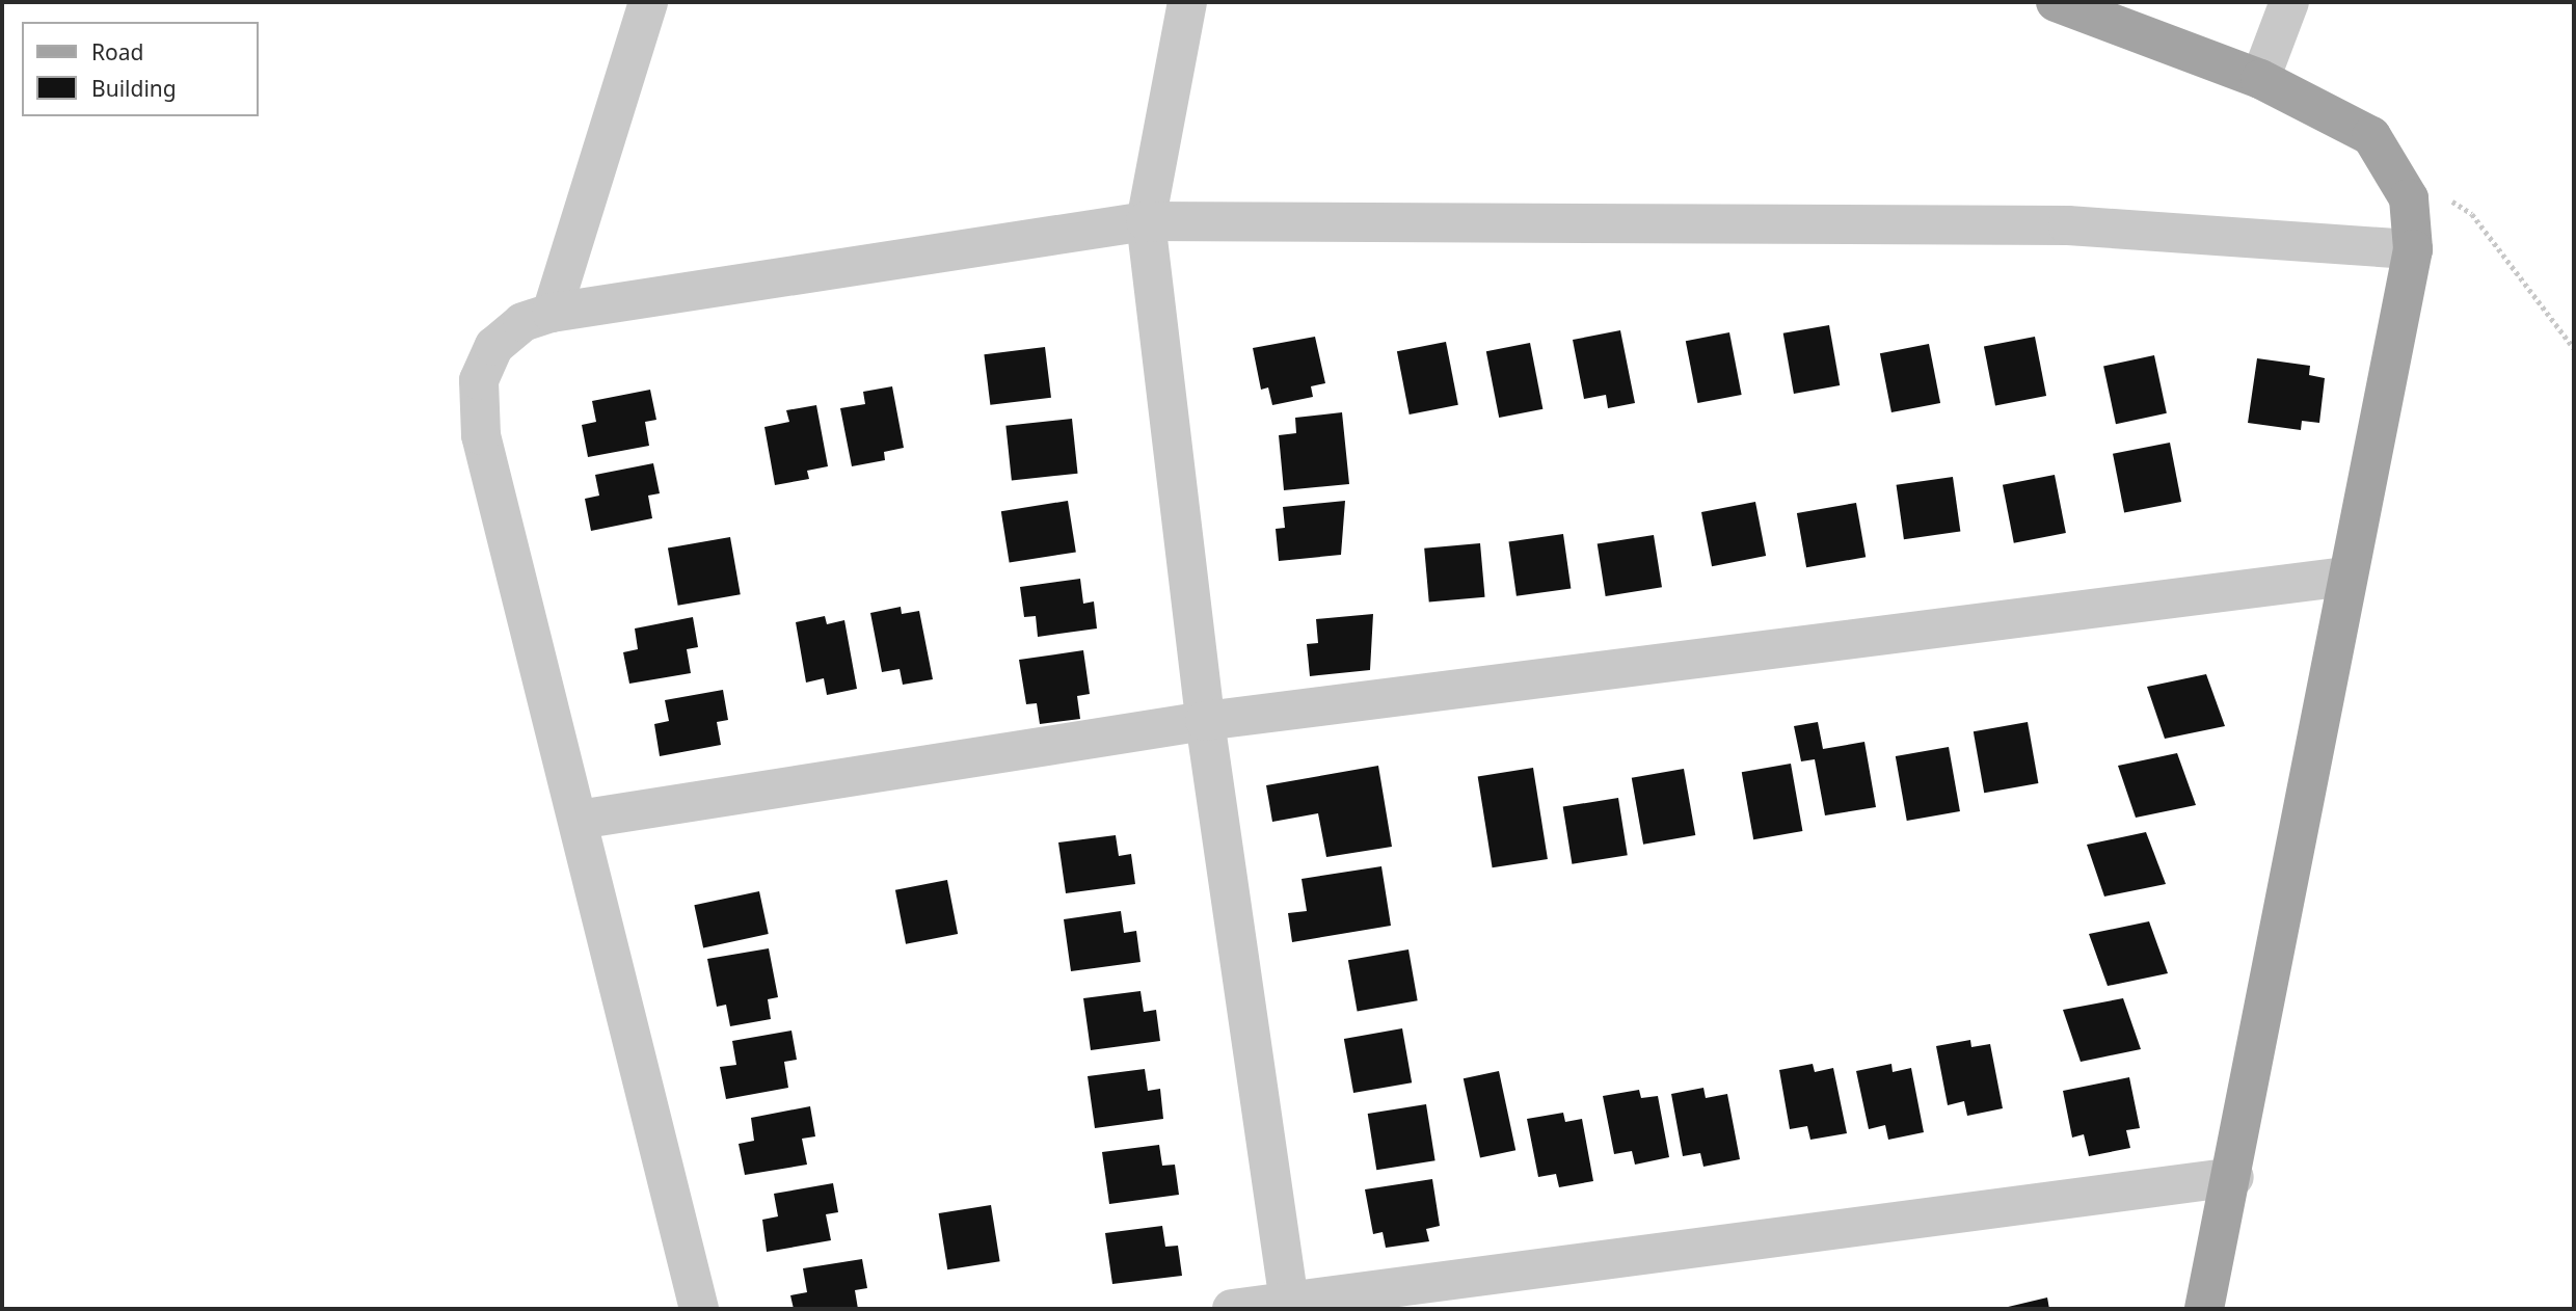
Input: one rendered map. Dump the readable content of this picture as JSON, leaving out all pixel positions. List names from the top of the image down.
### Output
{
  "legend": ["Road", "Building"]
}
